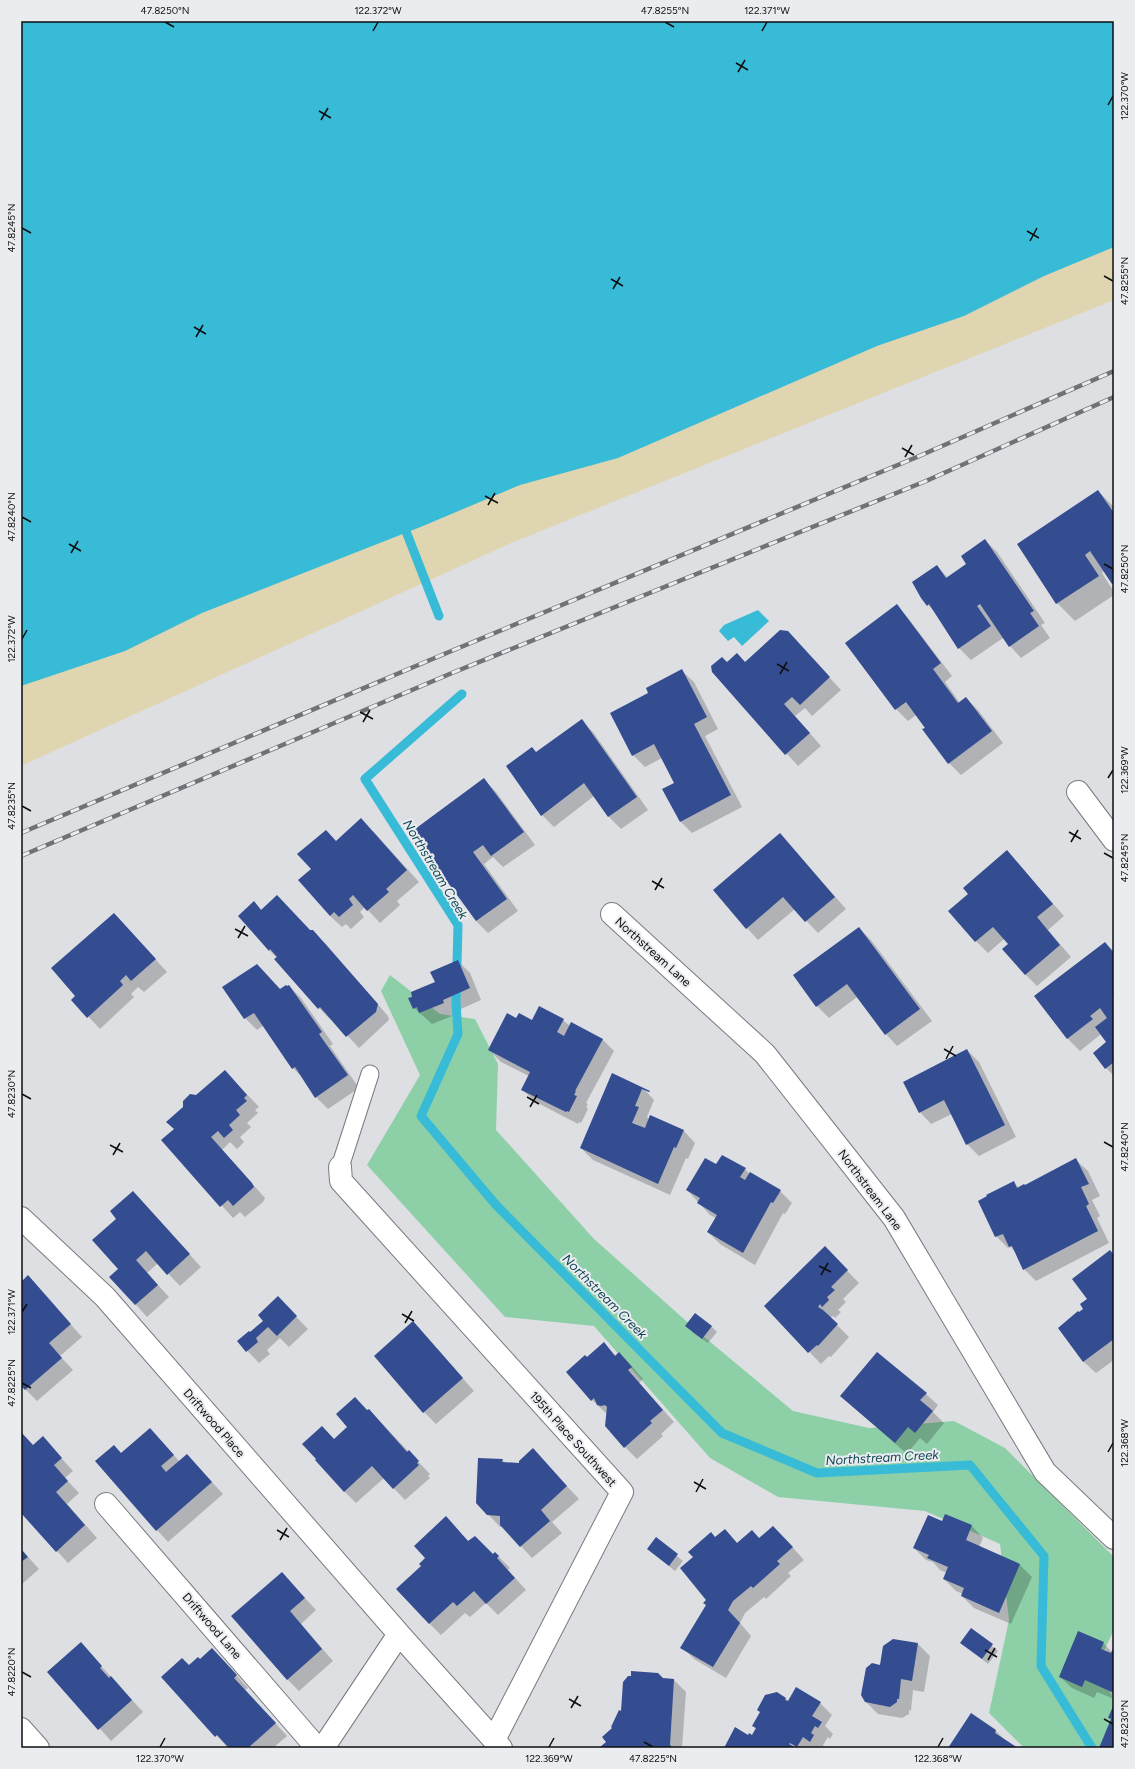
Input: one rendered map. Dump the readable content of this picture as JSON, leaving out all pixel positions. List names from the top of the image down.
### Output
{
  "streets": {
    "street": [
      "Northstream Lane",
      "Driftwood Place",
      "195th Place Southwest",
      "Driftwood Lane"
    ]
  },
  "water": ["Northstream Creek"],
  "coordinates": [
    "47.8250°N",
    "122.372°W",
    "47.8255°N",
    "122.371°W",
    "122.370°W",
    "47.8245°N",
    "47.8240°N",
    "122.369°W",
    "47.8235°N",
    "47.8230°N",
    "47.8225°N",
    "122.368°W",
    "47.8220°N"
  ]
}
